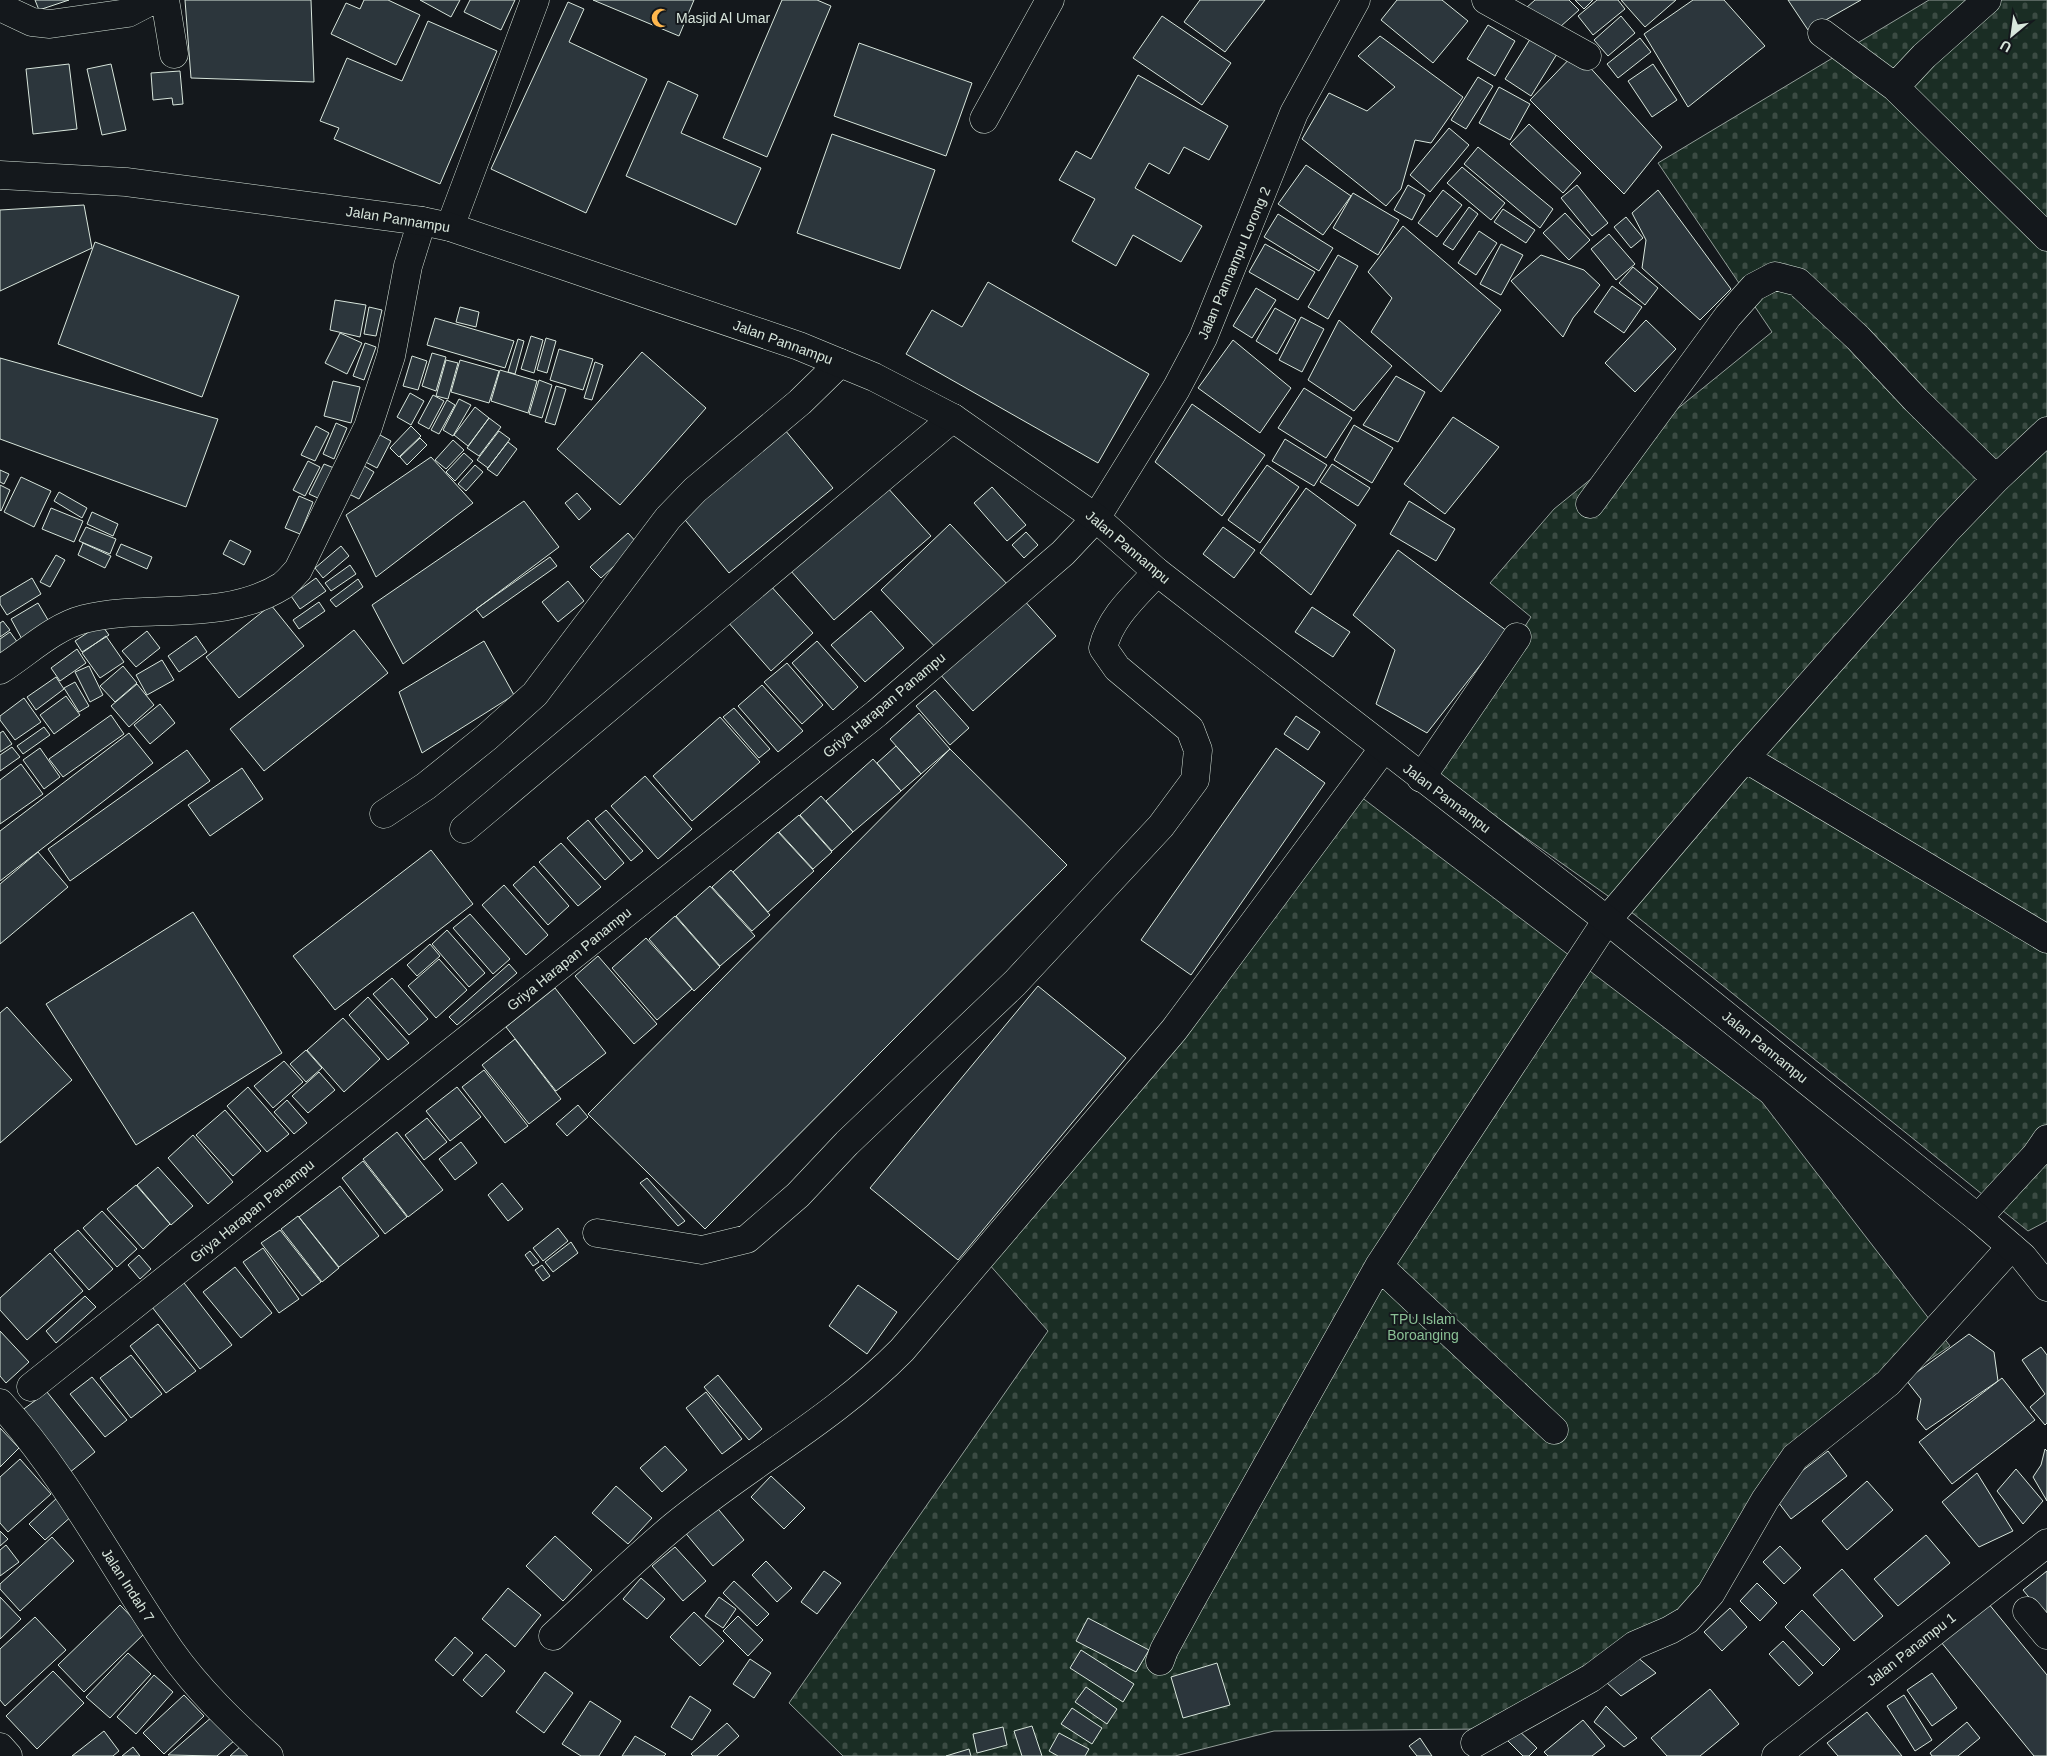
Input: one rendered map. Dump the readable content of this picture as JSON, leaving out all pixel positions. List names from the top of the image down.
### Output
{
  "streets": {
    "street": [
      "Jalan Pannampu",
      "Jalan Pannampu Lorong 2",
      "Griya Harapan Panampu",
      "Jalan Indah 7",
      "Jalan Panampu 1"
    ]
  },
  "crossings": [
    ["Jalan Pannampu", "Jalan Pannampu Lorong 2"],
    ["Jalan Pannampu", "Griya Harapan Panampu"],
    ["Jalan Pannampu Lorong 2", "Griya Harapan Panampu"]
  ],
  "parks": ["TPU Islam Boroanging"],
  "places": {
    "mosque": ["Masjid Al Umar"]
  },
  "north": "bottom left"
}
